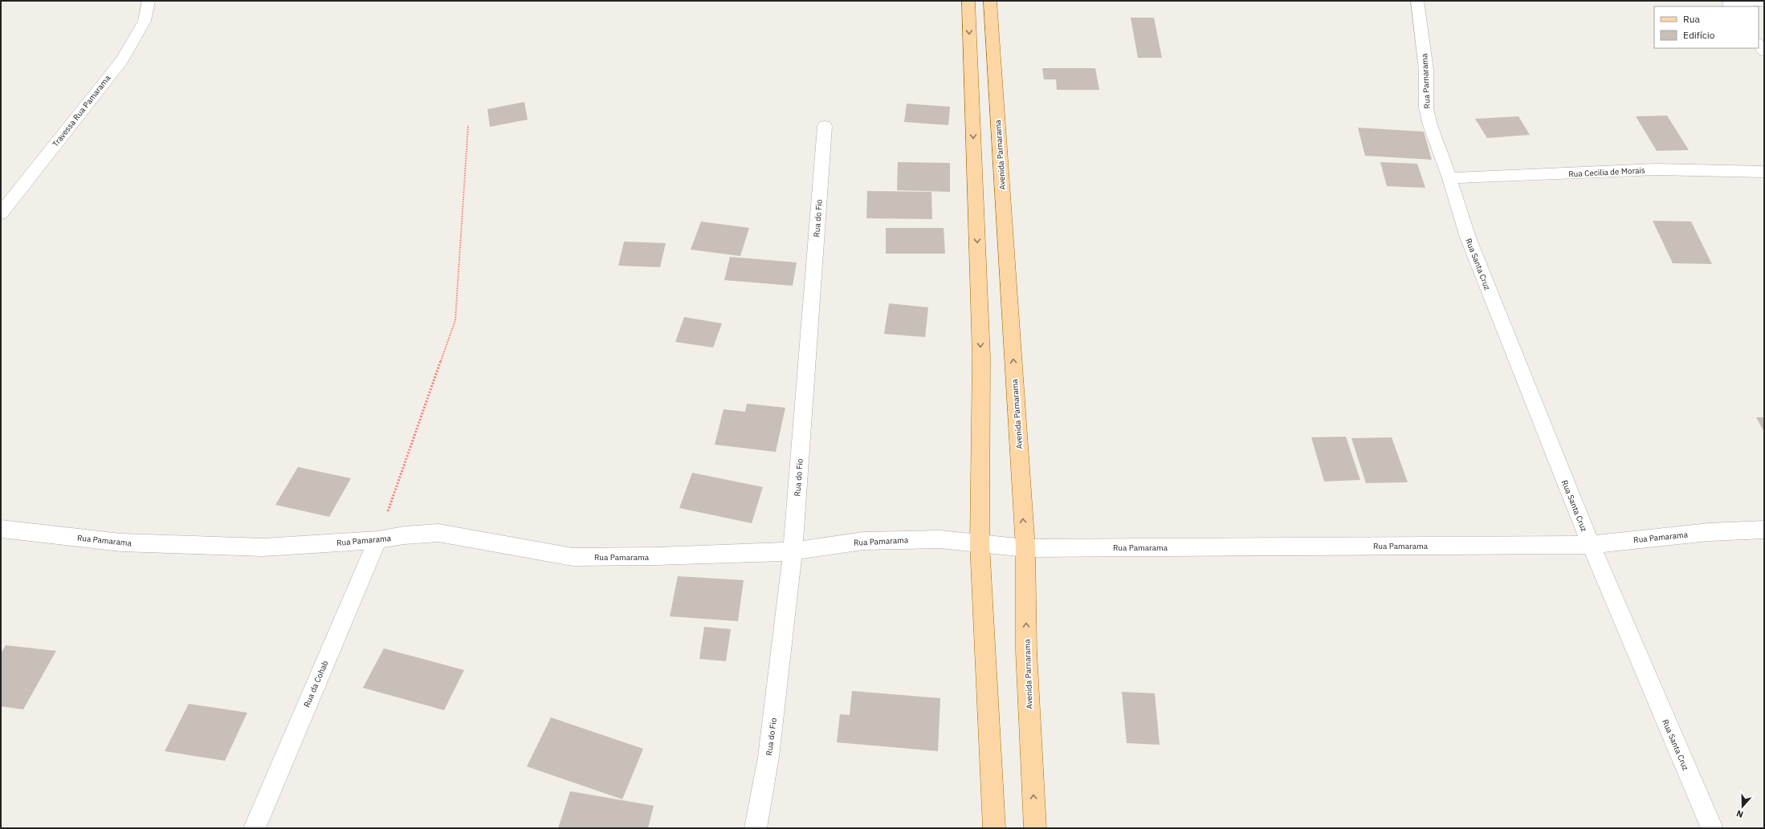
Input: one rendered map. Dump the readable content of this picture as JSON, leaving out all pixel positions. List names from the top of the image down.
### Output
{
  "streets": {
    "main road": ["Avenida Parnarama"],
    "street": [
      "Rua Parnarama",
      "Travessa Rua Pamarama",
      "Rua Cecilia de Morais",
      "Rua do Fio",
      "Rua Santa Cruz",
      "Rua Pamarama",
      "Rua da Cohab"
    ]
  },
  "crossings": [
    ["Rua Parnarama", "Rua Cecilia de Morais"],
    ["Rua Parnarama", "Rua Santa Cruz"],
    ["Avenida Parnarama", "Rua Pamarama"],
    ["Rua Cecilia de Morais", "Rua Santa Cruz"],
    ["Rua do Fio", "Rua Pamarama"],
    ["Rua Santa Cruz", "Rua Pamarama"],
    ["Rua Pamarama", "Rua da Cohab"]
  ],
  "legend": ["Rua", "Edifício"],
  "north": "bottom"
}
